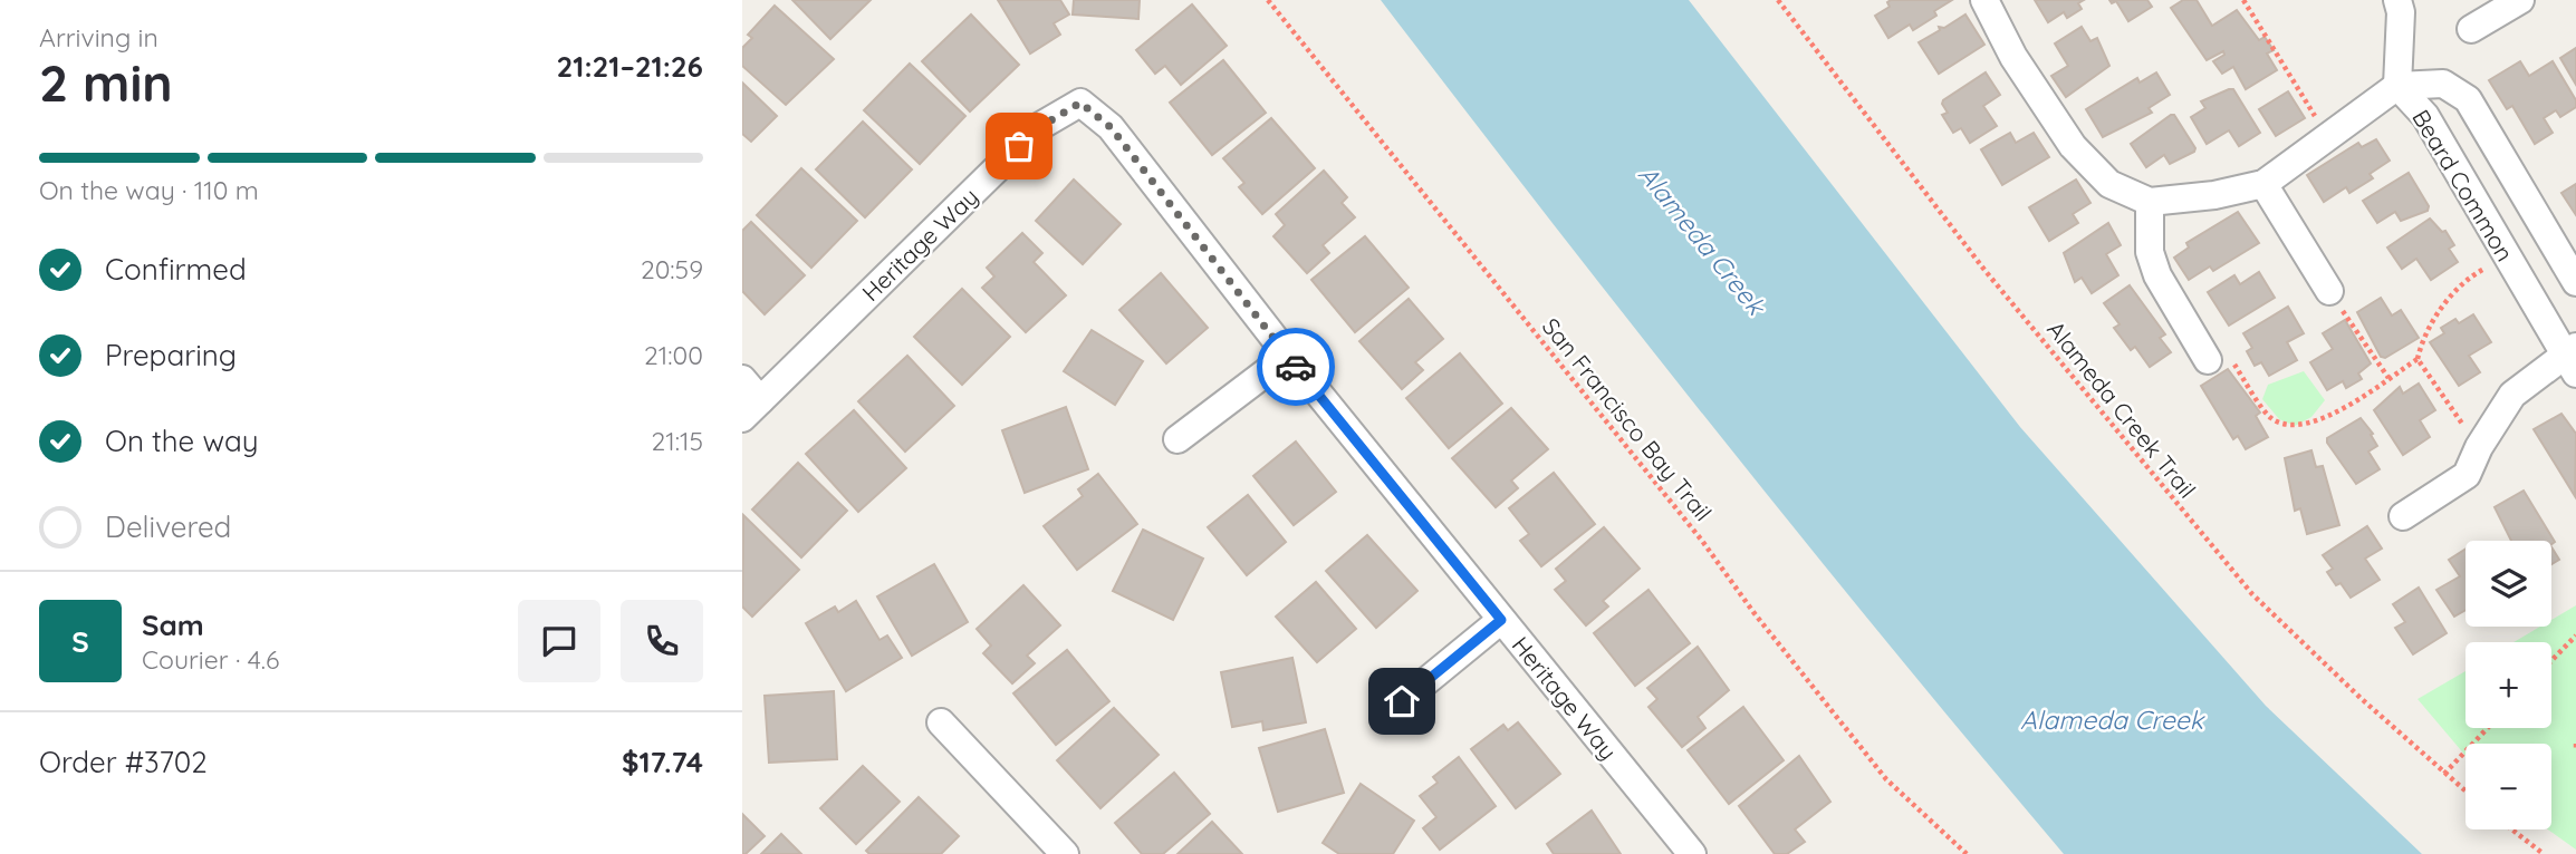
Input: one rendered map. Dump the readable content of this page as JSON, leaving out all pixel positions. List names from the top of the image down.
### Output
{
  "streets": {
    "street": ["Beard Common", "Heritage Way"],
    "path": ["Alameda Creek Trail", "San Francisco Bay Trail"]
  },
  "water": ["Alameda Creek"],
  "page": {
    "heading": ["2 min", "Arriving in", "21:21–21:26"],
    "panel": [
      "Sam",
      "Courier · 4.6",
      "Order #3702",
      "$17.74"
    ],
    "bar": "On the way · 110 m",
    "list": [
      ["Confirmed", "20:59"],
      ["Preparing", "21:00"],
      ["On the way", "21:15"],
      "Delivered"
    ],
    "map_buttons": ["+", "−"],
    "round": "S"
  }
}
